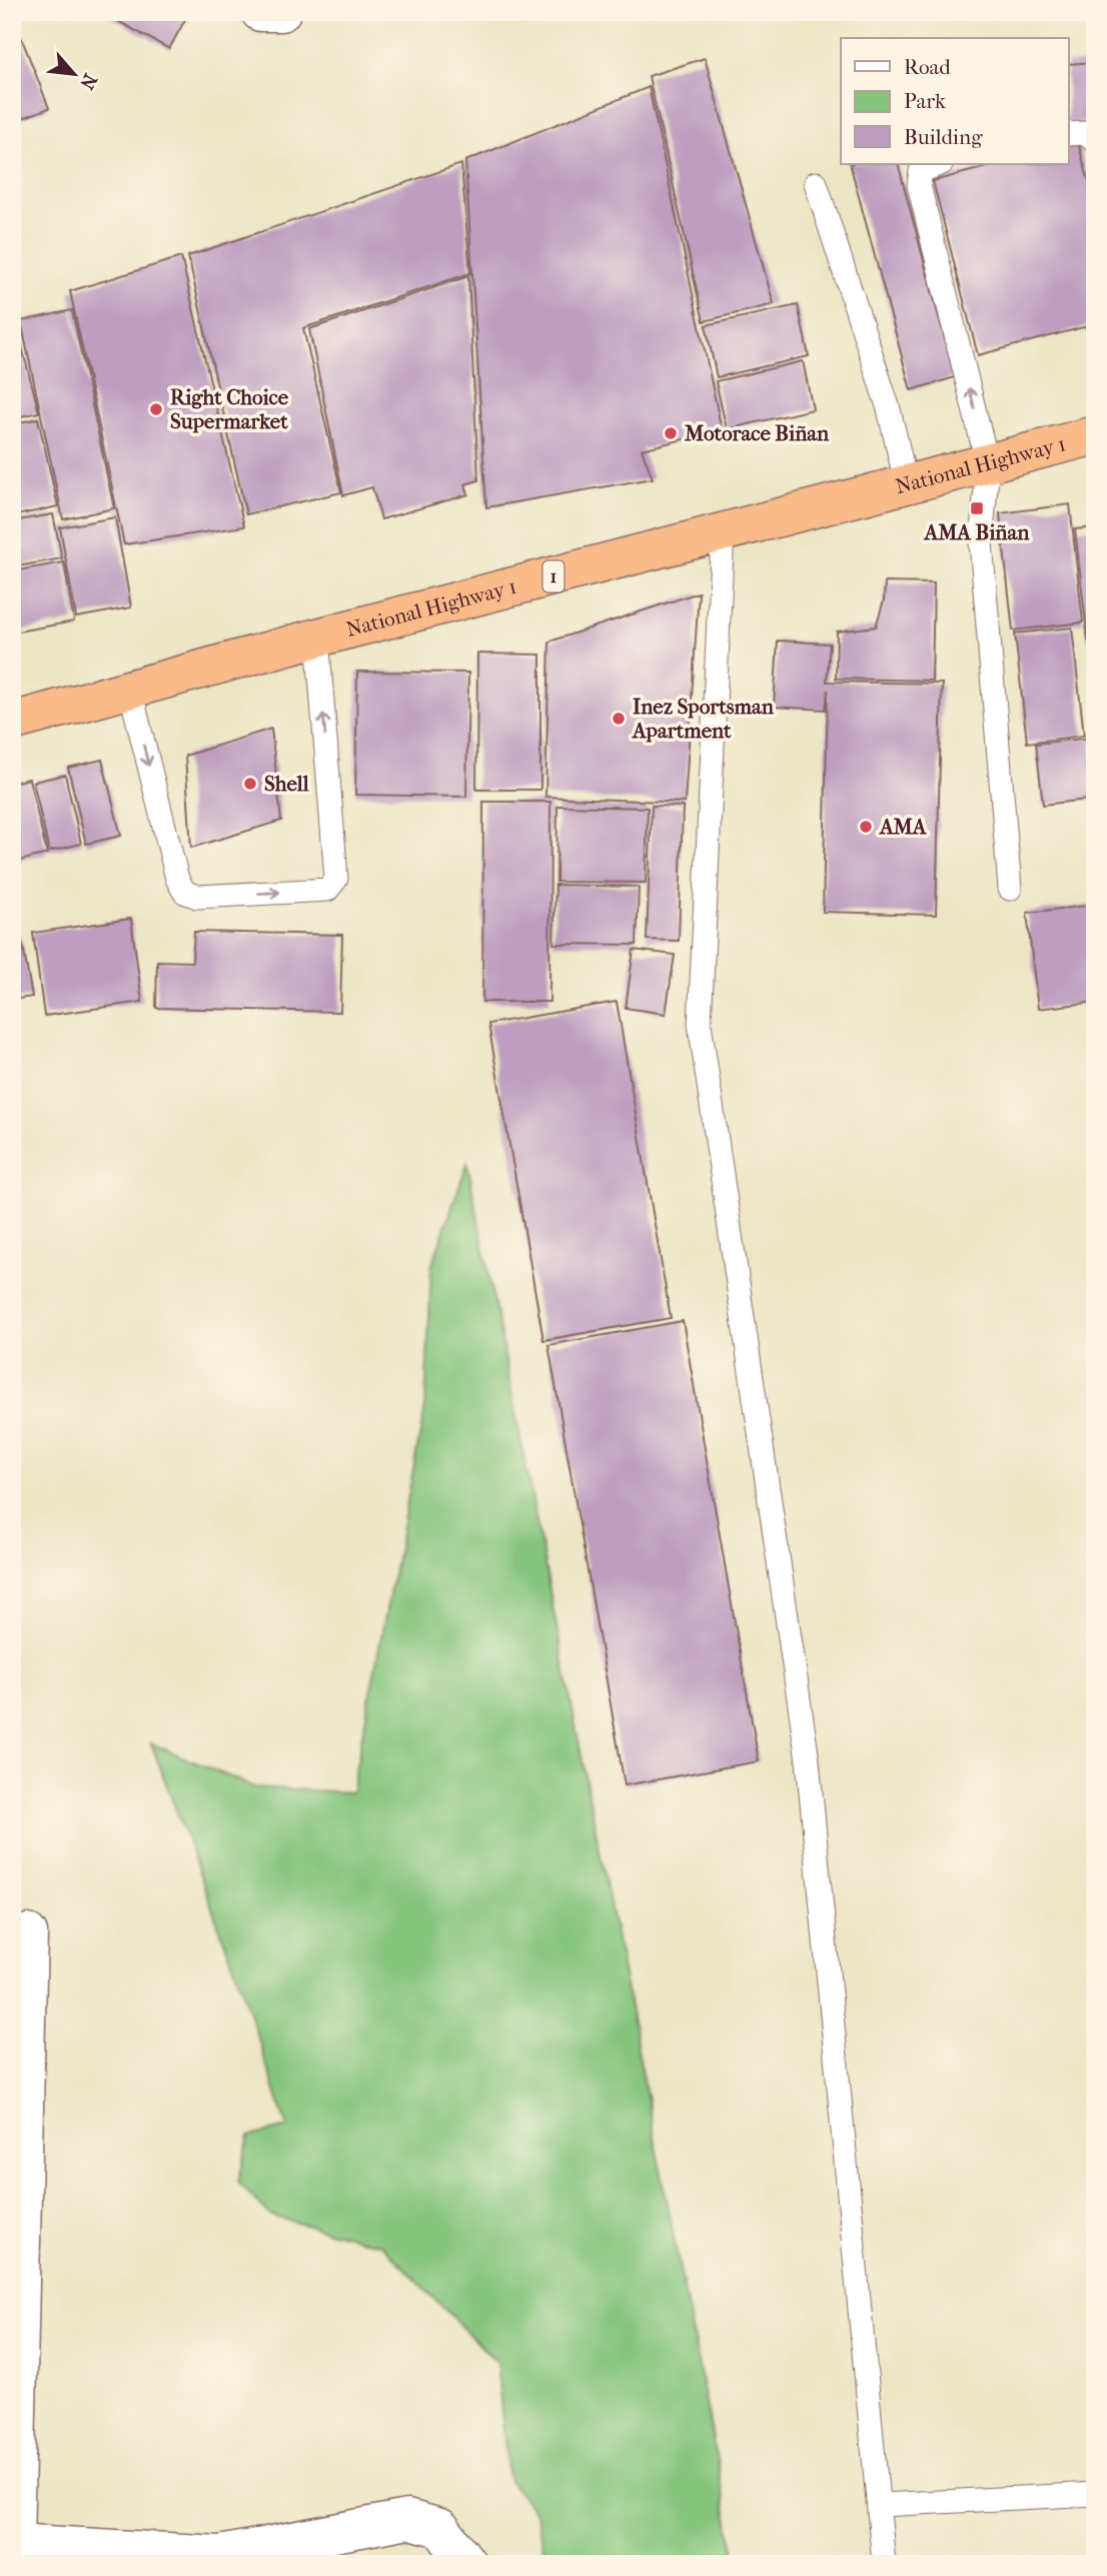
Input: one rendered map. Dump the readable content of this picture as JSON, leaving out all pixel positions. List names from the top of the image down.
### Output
{
  "streets": {
    "highway": ["National Highway 1", "1"]
  },
  "places": {
    "other": [
      "Right Choice Supermarket",
      "Motorace Biñan",
      "Inez Sportsman Apartment",
      "Shell",
      "AMA"
    ],
    "transit": ["AMA Biñan"]
  },
  "legend": ["Road", "Park", "Building"],
  "north": "bottom right"
}
